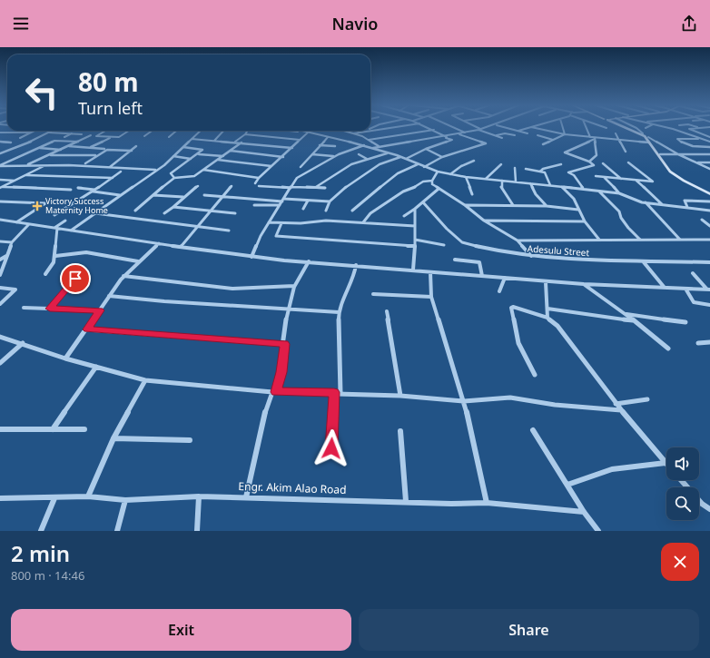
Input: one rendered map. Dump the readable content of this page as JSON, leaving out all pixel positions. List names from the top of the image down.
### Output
{
  "streets": {
    "street": ["Adesulu Street", "Engr. Akim Alao Road"]
  },
  "places": {
    "health": ["Victory Success Maternity Home"]
  },
  "page": {
    "header": "Navio",
    "turn": ["80 m", "Turn left"],
    "heading": ["2 min", "800 m · 14:46"],
    "buttons": ["Exit", "Share"]
  }
}
